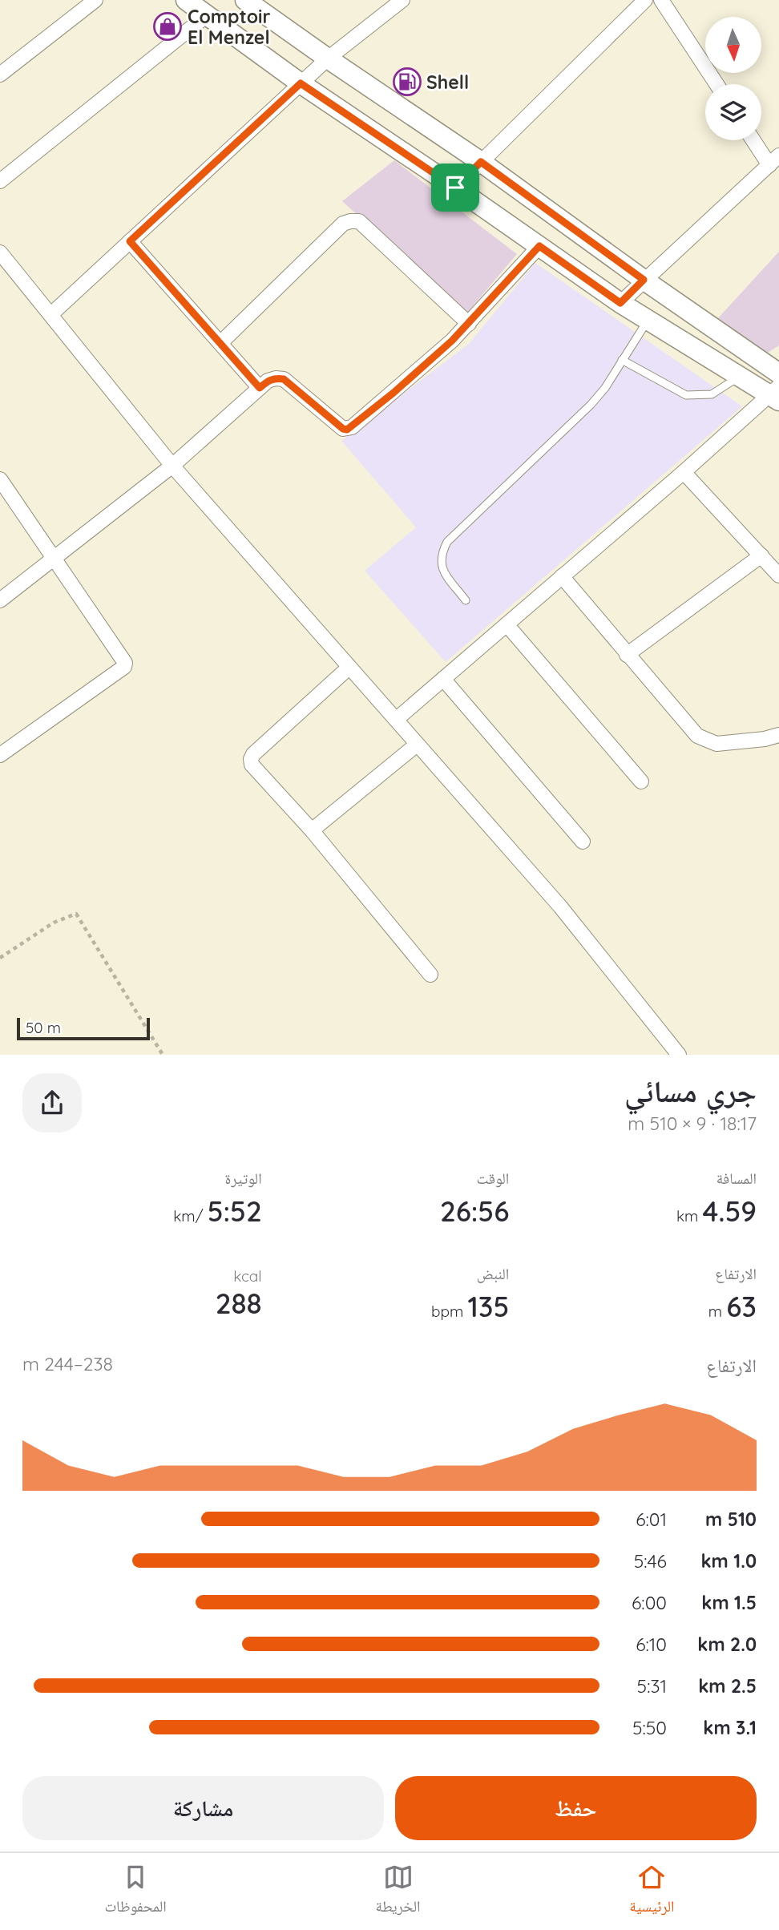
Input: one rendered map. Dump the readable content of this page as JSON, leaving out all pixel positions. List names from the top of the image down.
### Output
{
  "places": {
    "shop": ["Comptoir El Menzel"],
    "fuel station": ["Shell"]
  },
  "scale_bar": "50 m",
  "north": "bottom",
  "page": {
    "scale": "50 m",
    "heading": ["جري مسائي", "18:17 · 9 × 510 m"],
    "stats": [
      ["المسافة", "4.59 km"],
      ["الوقت", "26:56"],
      ["الوتيرة", "5:52 /km"],
      ["الارتفاع", "63 m"],
      ["النبض", "135 bpm"],
      ["kcal", "288"]
    ],
    "chart": ["الارتفاع", "238–244 m"],
    "list": [
      {
        "name": "510 m",
        "note": "6:01"
      },
      {
        "name": "1.0 km",
        "note": "5:46"
      },
      {
        "name": "1.5 km",
        "note": "6:00"
      },
      {
        "name": "2.0 km",
        "note": "6:10"
      },
      {
        "name": "2.5 km",
        "note": "5:31"
      },
      {
        "name": "3.1 km",
        "note": "5:50"
      }
    ],
    "buttons": ["حفظ", "مشاركة"],
    "tabs": ["الرئيسية", "الخريطة", "المحفوظات"]
  }
}
